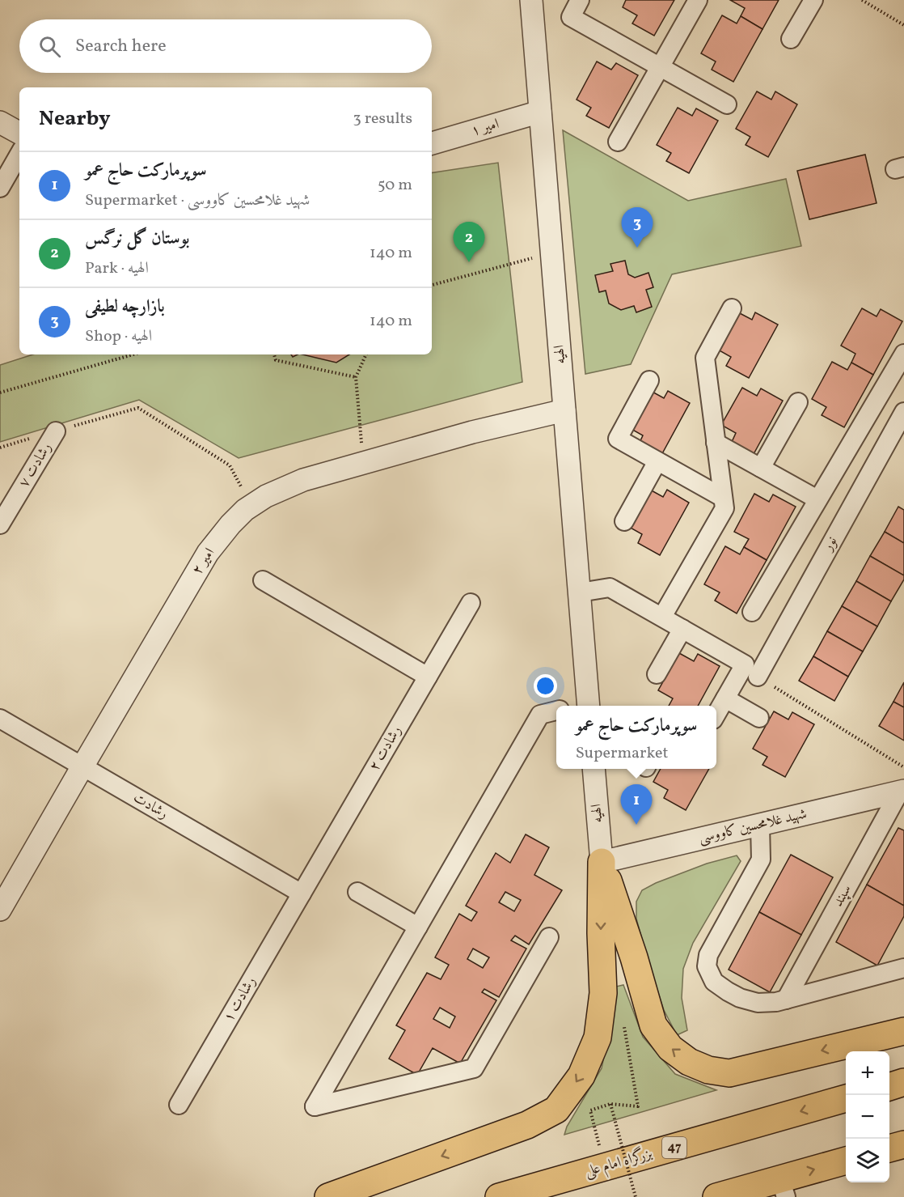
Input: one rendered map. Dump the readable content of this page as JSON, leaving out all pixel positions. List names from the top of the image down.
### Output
{
  "streets": {
    "highway": ["47", "بزرگراه امام علی"],
    "street": [
      "امیر ۱",
      "الهیه",
      "رشادت ۷",
      "نور",
      "امیر ۲",
      "رشادت ۲",
      "رشادت",
      "شهید غلامحسین کاووسی",
      "سپند",
      "رشادت ۱"
    ]
  },
  "crossings": [
    ["امیر ۱", "الهیه"],
    ["الهیه", "امیر ۲"],
    ["الهیه", "شهید غلامحسین کاووسی"],
    ["امیر ۲", "رشادت"],
    ["رشادت ۲", "رشادت"],
    ["رشادت ۲", "رشادت ۱"],
    ["رشادت", "رشادت ۱"],
    ["شهید غلامحسین کاووسی", "سپند"]
  ],
  "page": {
    "search": "Search here",
    "heading": ["Nearby", "3 results"],
    "list": [
      {
        "mark": "1",
        "name": "سوپرمارکت حاج عمو",
        "note": "Supermarket · شهید غلامحسین کاووسی",
        "value": "50 m"
      },
      {
        "mark": "2",
        "name": "بوستان گل نرگس",
        "note": "Park · الهیه",
        "value": "140 m"
      },
      {
        "mark": "3",
        "name": "بازارچه لطیفی",
        "note": "Shop · الهیه",
        "value": "140 m"
      }
    ],
    "pins": ["3", "2", "1"],
    "popup": ["سوپرمارکت حاج عمو", "Supermarket"],
    "map_buttons": ["+", "−"]
  }
}
